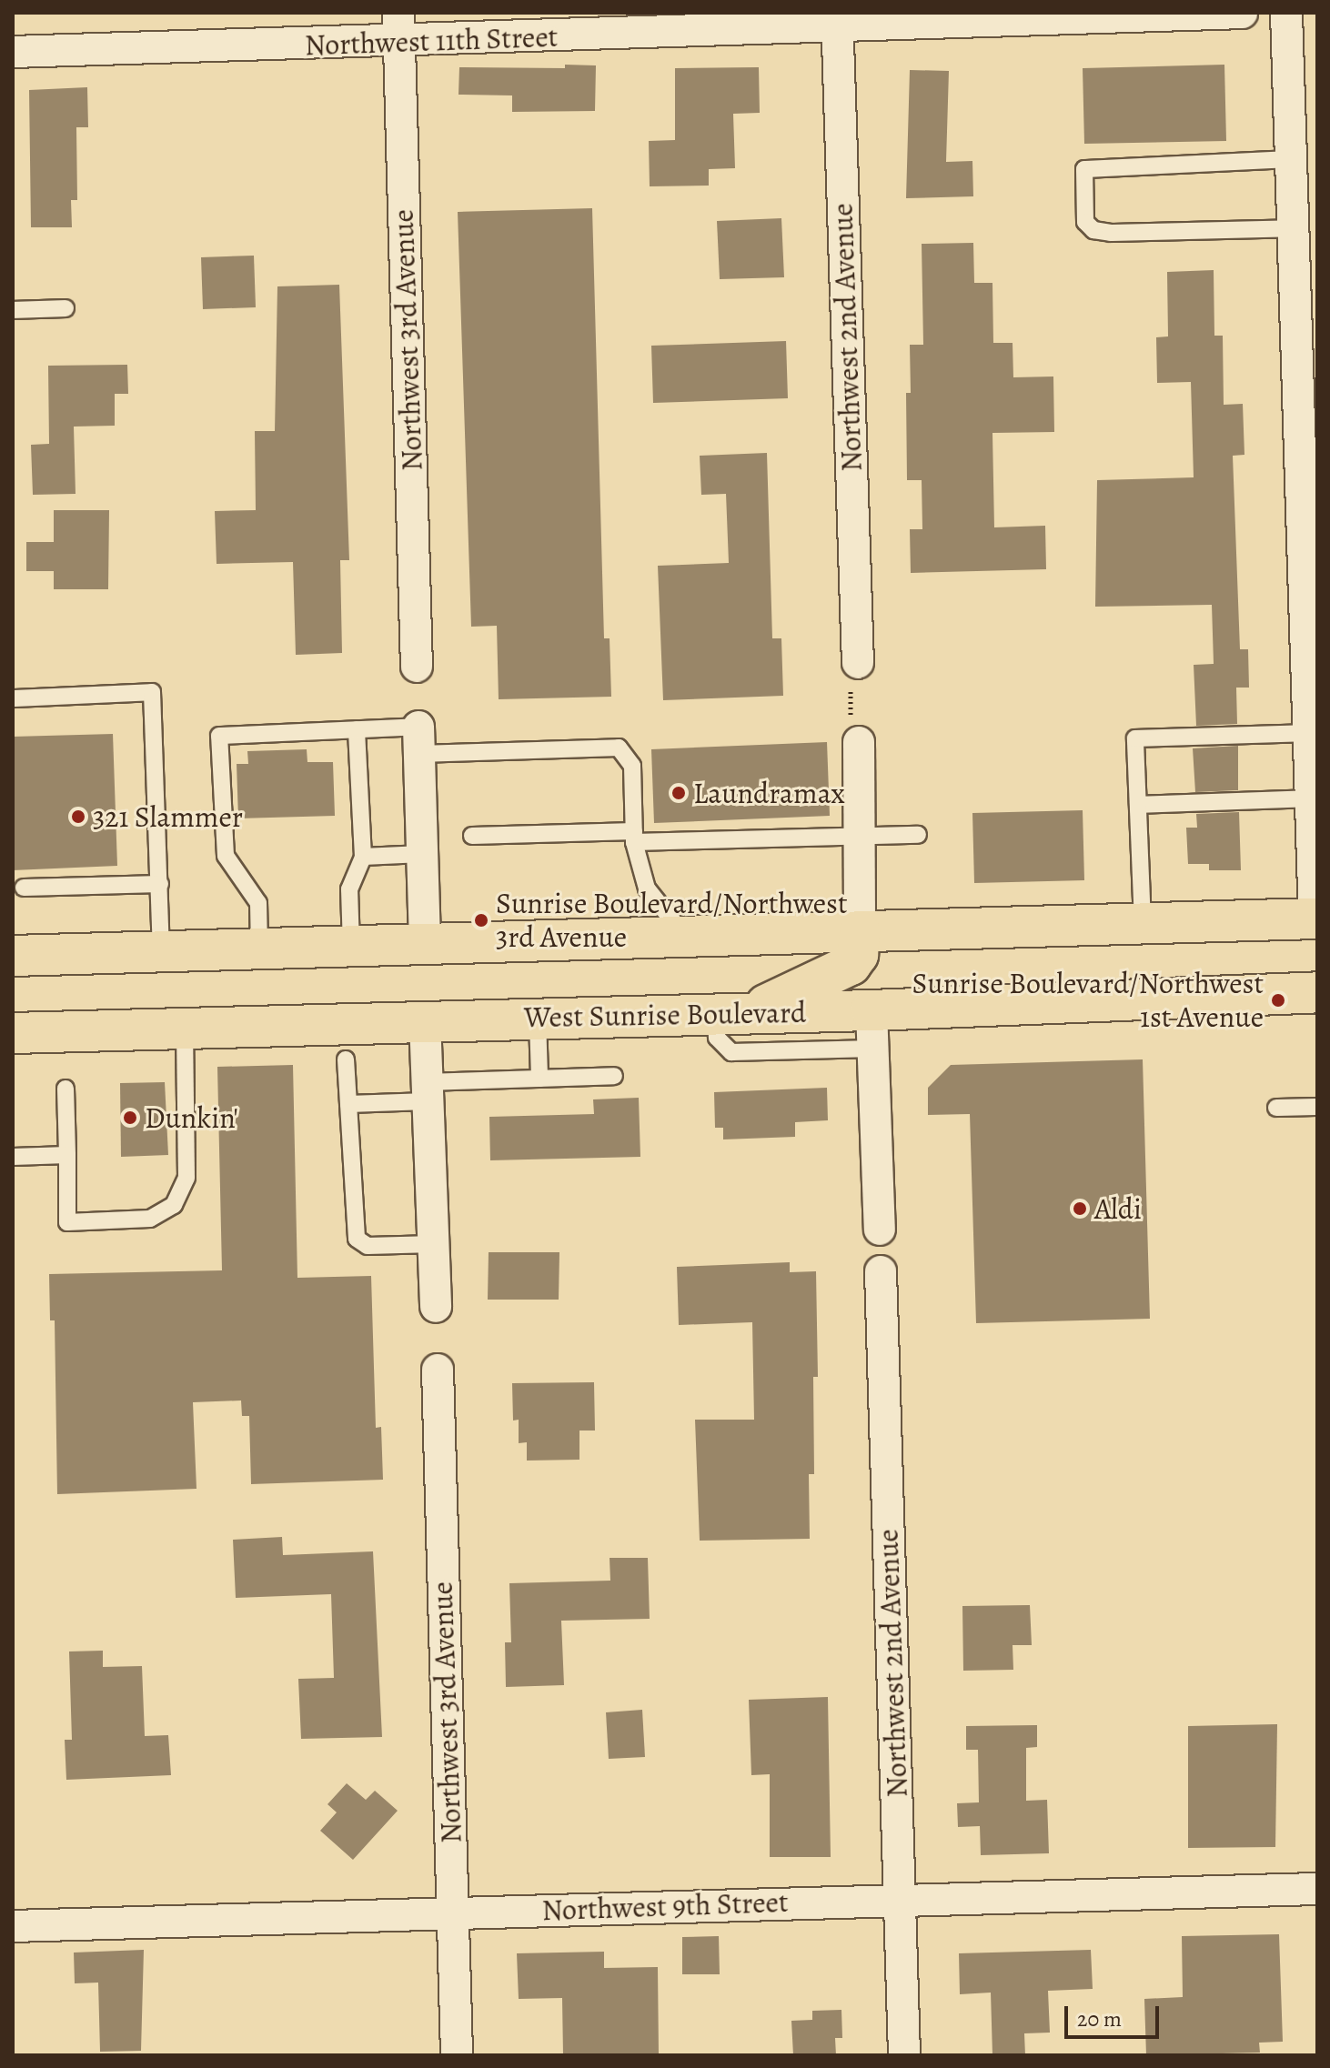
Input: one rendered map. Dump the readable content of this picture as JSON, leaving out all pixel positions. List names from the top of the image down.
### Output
{
  "streets": {
    "main road": ["West Sunrise Boulevard"],
    "street": [
      "Northwest 11th Street",
      "Northwest 2nd Avenue",
      "Northwest 3rd Avenue",
      "Northwest 9th Street"
    ]
  },
  "crossings": [
    ["Northwest 11th Street", "Northwest 2nd Avenue"],
    ["Northwest 11th Street", "Northwest 3rd Avenue"],
    ["Northwest 2nd Avenue", "Northwest 9th Street"],
    ["Northwest 3rd Avenue", "Northwest 9th Street"]
  ],
  "places": [
    "Laundramax",
    "321 Slammer",
    "Sunrise Boulevard/Northwest 3rd Avenue",
    "Sunrise Boulevard/Northwest 1st Avenue",
    "Dunkin'",
    "Aldi"
  ],
  "scale_bar": "20 m"
}
